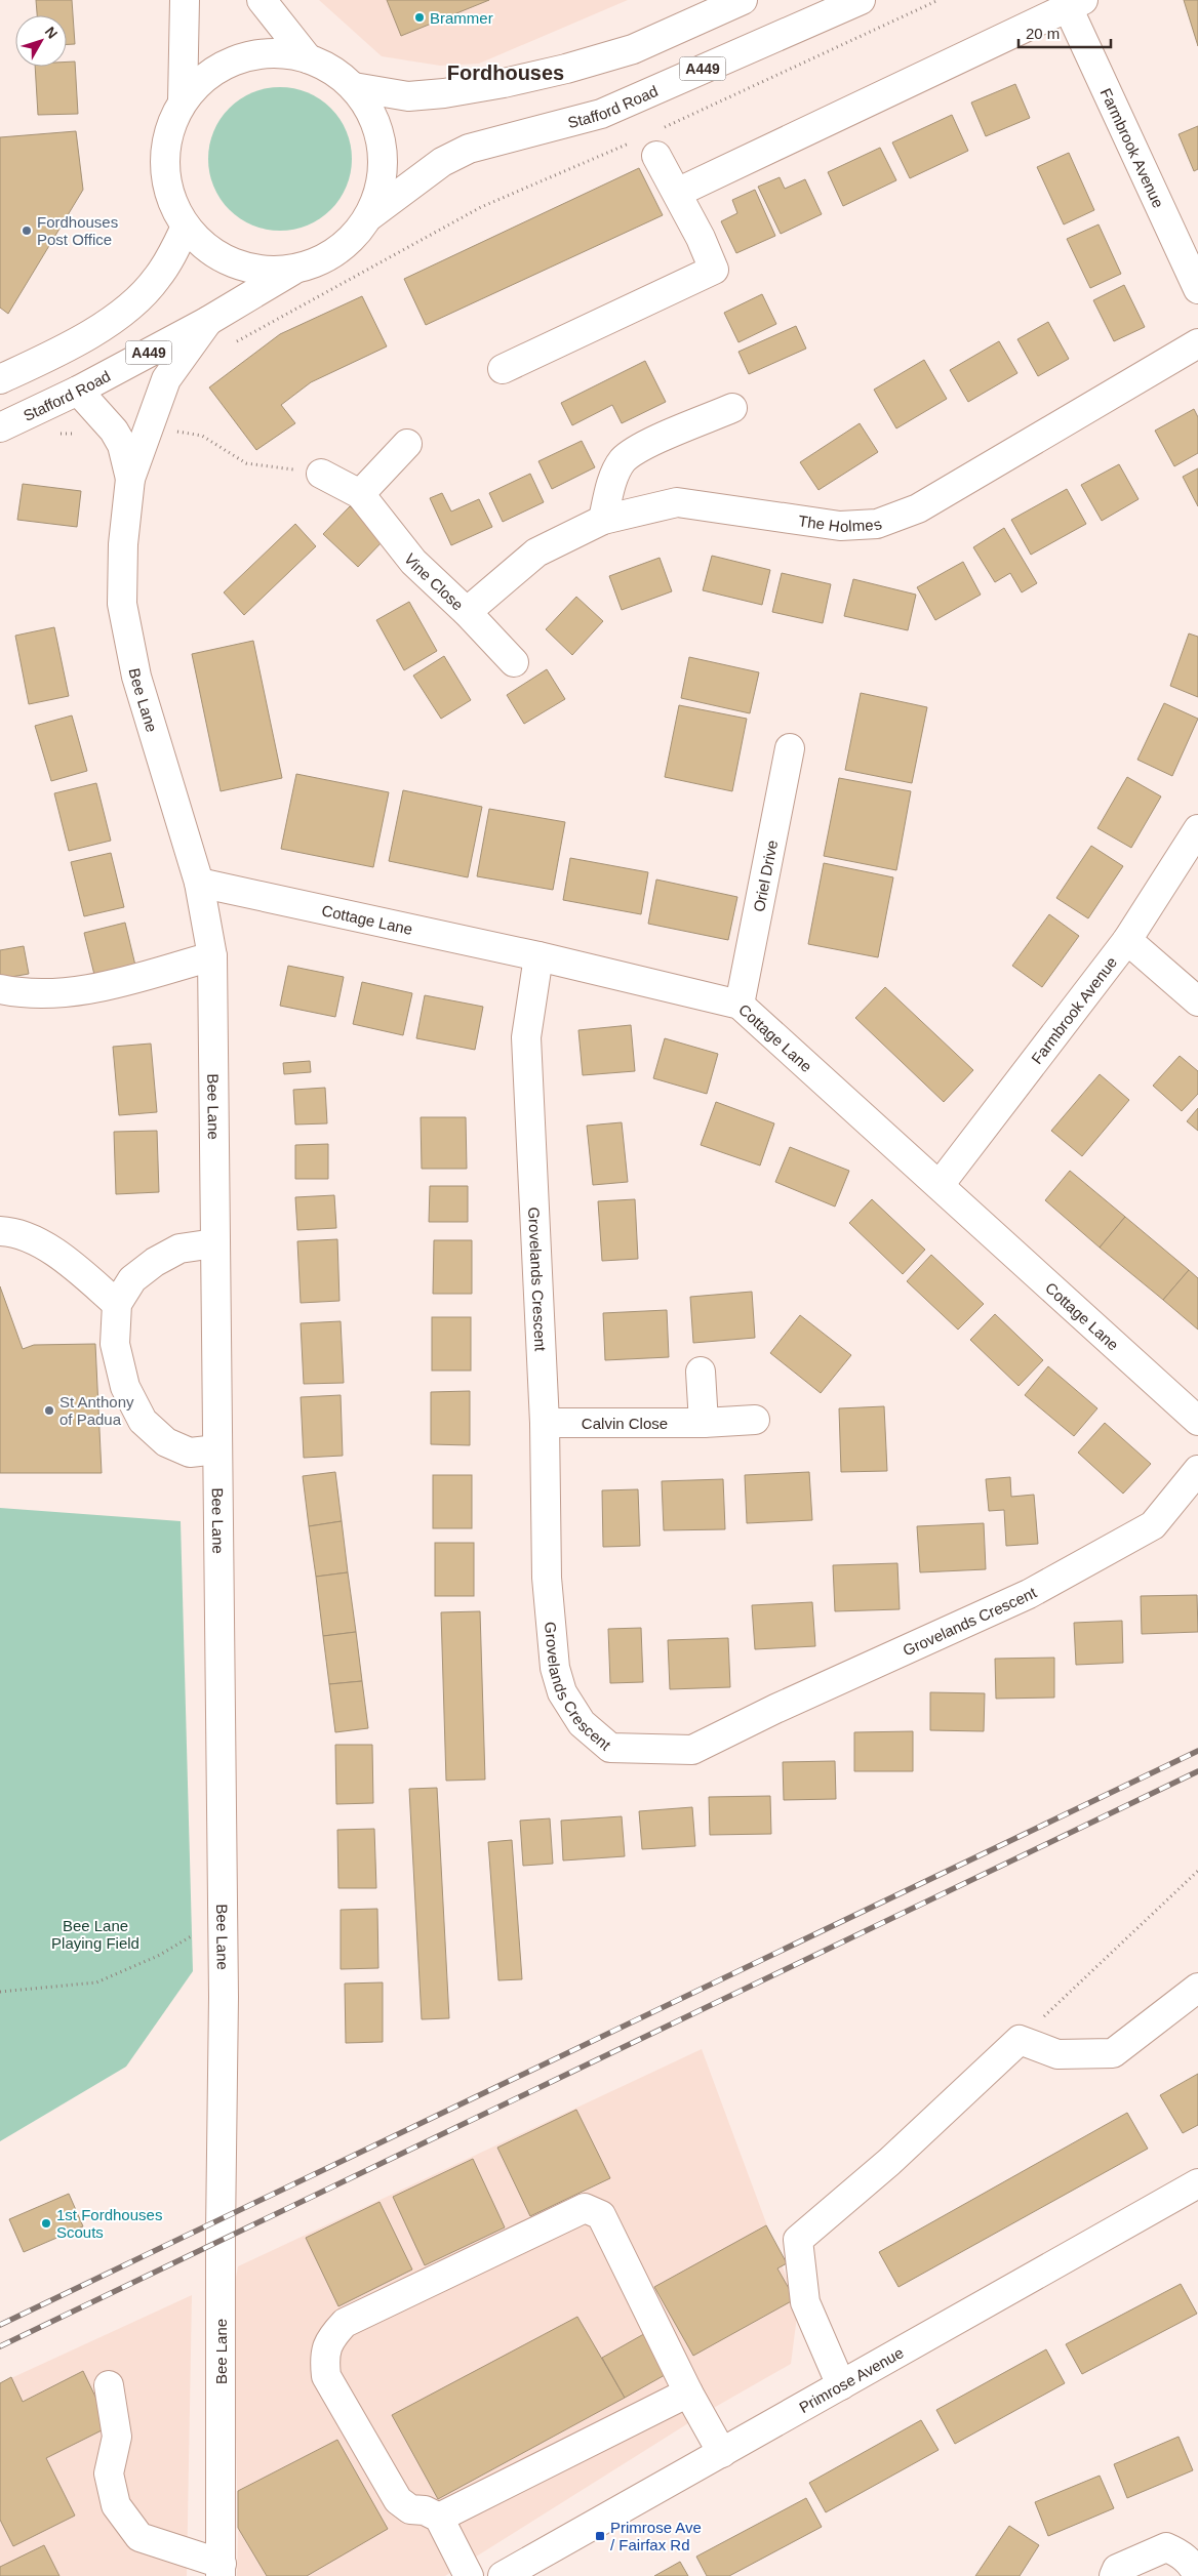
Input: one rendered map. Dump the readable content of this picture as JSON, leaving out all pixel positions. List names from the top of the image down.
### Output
{
  "streets": {
    "main road": [
      "A449",
      "Stafford Road",
      "Farmbrook Avenue",
      "The Holmes",
      "Vine Close",
      "Bee Lane",
      "Oriel Drive",
      "Cottage Lane",
      "Grovelands Crescent",
      "Calvin Close",
      "Primrose Avenue"
    ]
  },
  "crossings": [
    ["A449", "Stafford Road"],
    ["Stafford Road", "Bee Lane"],
    ["Farmbrook Avenue", "Cottage Lane"],
    ["The Holmes", "Vine Close"],
    ["Bee Lane", "Cottage Lane"],
    ["Oriel Drive", "Cottage Lane"],
    ["Cottage Lane", "Grovelands Crescent"],
    ["Grovelands Crescent", "Calvin Close"]
  ],
  "districts": ["Fordhouses"],
  "parks": ["Bee Lane Playing Field"],
  "places": {
    "other": [
      "Brammer",
      "Fordhouses Post Office",
      "St Anthony of Padua",
      "1st Fordhouses Scouts"
    ],
    "transit": ["Primrose Ave / Fairfax Rd"]
  },
  "scale_bar": "20 m",
  "north": "top right"
}
